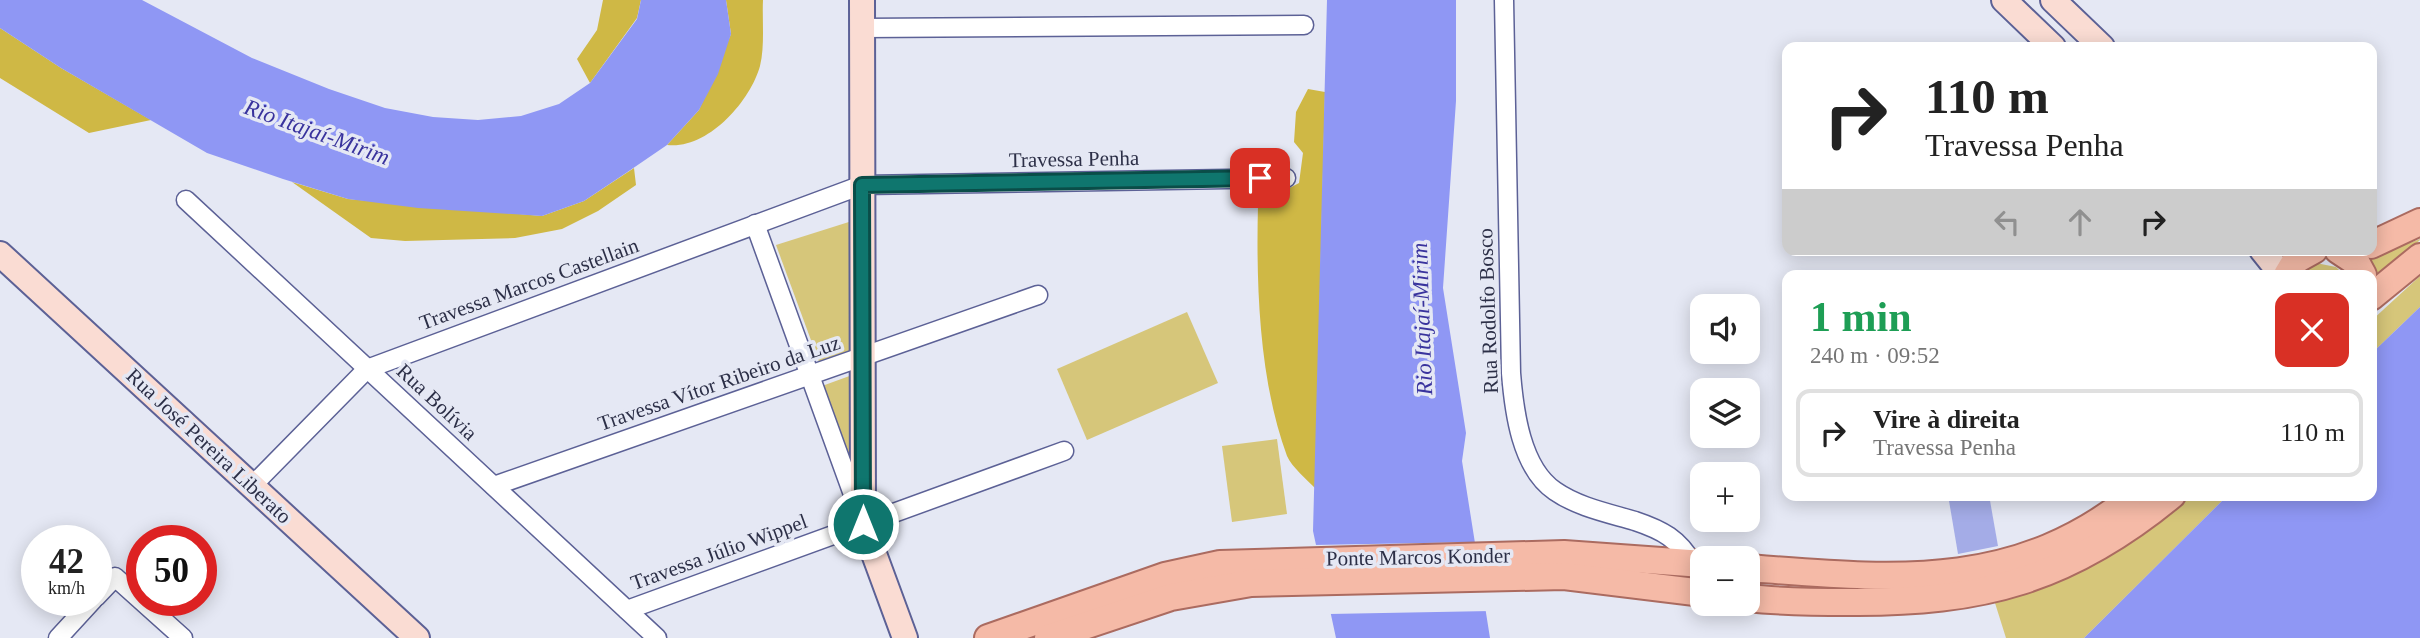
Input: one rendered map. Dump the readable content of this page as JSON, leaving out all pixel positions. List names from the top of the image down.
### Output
{
  "streets": {
    "main road": ["Rua José Pereira Liberato", "Ponte Marcos Konder"],
    "street": [
      "Travessa Penha",
      "Travessa Marcos Castellain",
      "Rua Rodolfo Bosco",
      "Travessa Vítor Ribeiro da Luz",
      "Rua Bolívia",
      "Travessa Júlio Wippel"
    ]
  },
  "crossings": [
    ["Travessa Penha", "Travessa Marcos Castellain"],
    ["Travessa Marcos Castellain", "Rua Bolívia"],
    ["Travessa Marcos Castellain", "Rua José Pereira Liberato"],
    ["Travessa Vítor Ribeiro da Luz", "Rua Bolívia"],
    ["Rua Bolívia", "Travessa Júlio Wippel"]
  ],
  "water": ["Rio Itajaí-Mirim"],
  "page": {
    "turn": ["110 m", "Travessa Penha"],
    "heading": ["1 min", "240 m · 09:52"],
    "map_buttons": ["+", "−"],
    "list": [
      {
        "name": "Vire à direita",
        "note": "Travessa Penha",
        "value": "110 m"
      }
    ],
    "speed": "42 km/h",
    "limit": "50"
  }
}
